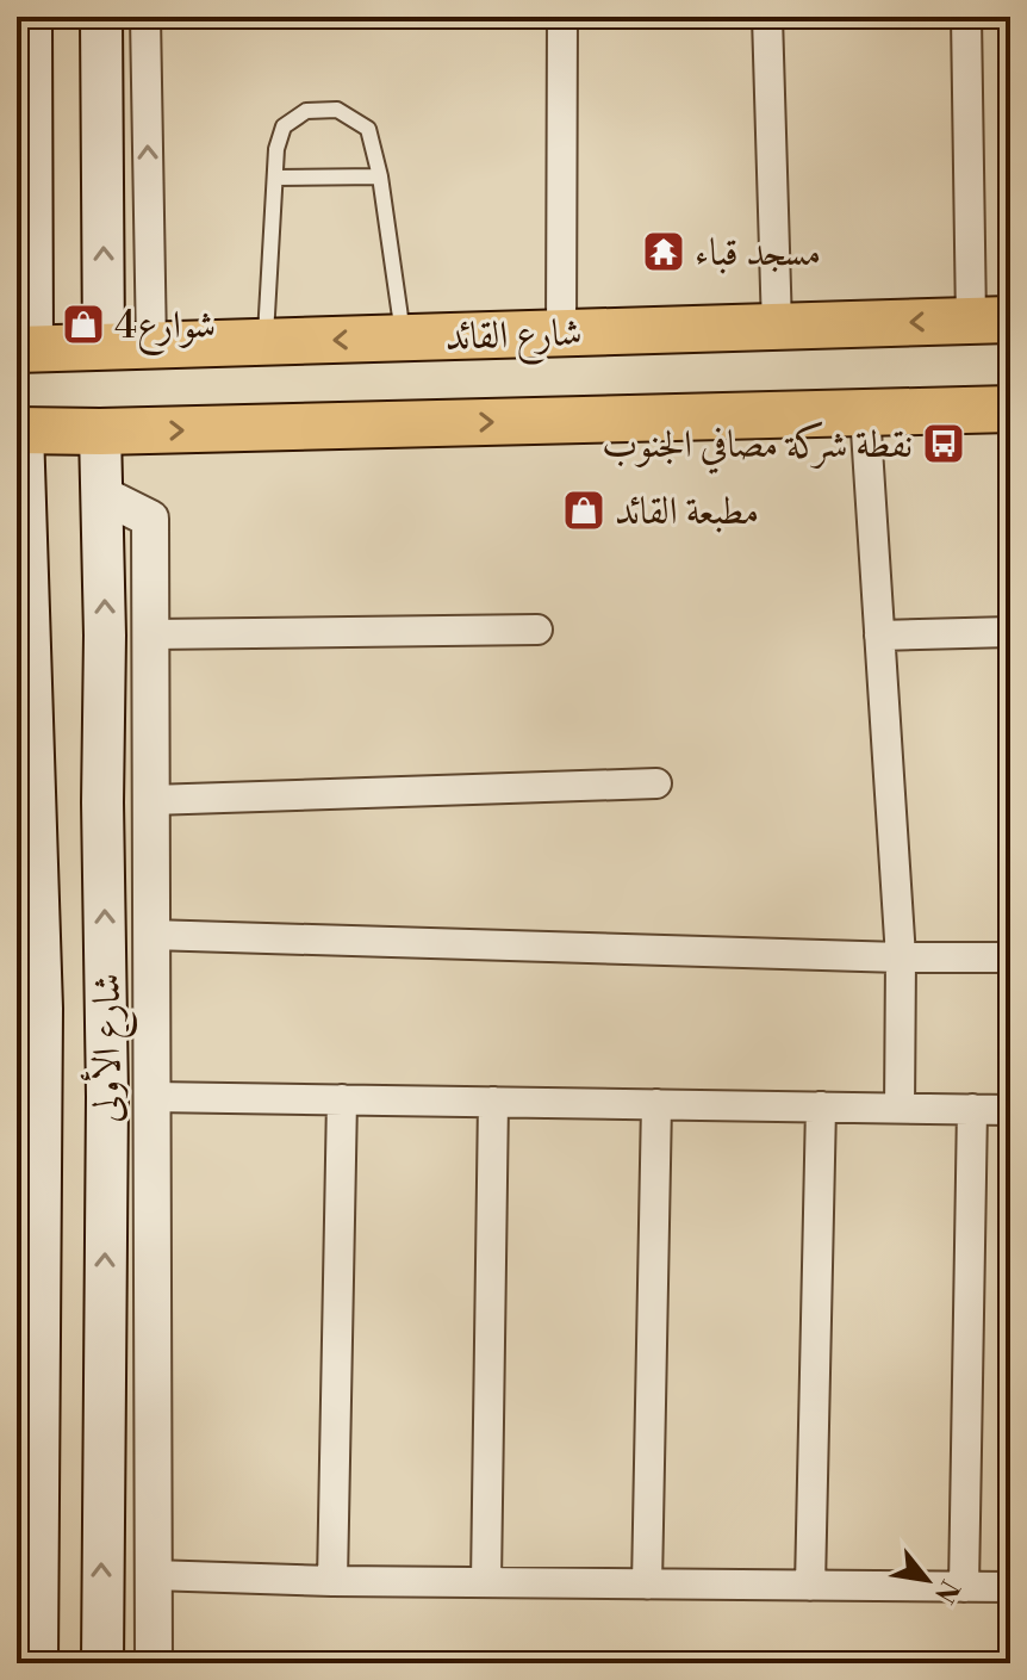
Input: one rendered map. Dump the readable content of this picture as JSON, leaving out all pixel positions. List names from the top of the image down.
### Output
{
  "streets": {
    "main road": ["شارع القائد", "شارع الأولى"]
  },
  "places": {
    "temple": ["مسجد قباء"],
    "shop": ["4شوارع", "مطبعة القائد"],
    "bus stop": ["نقطة شركة مصافي الجنوب"]
  },
  "north": "bottom right"
}
